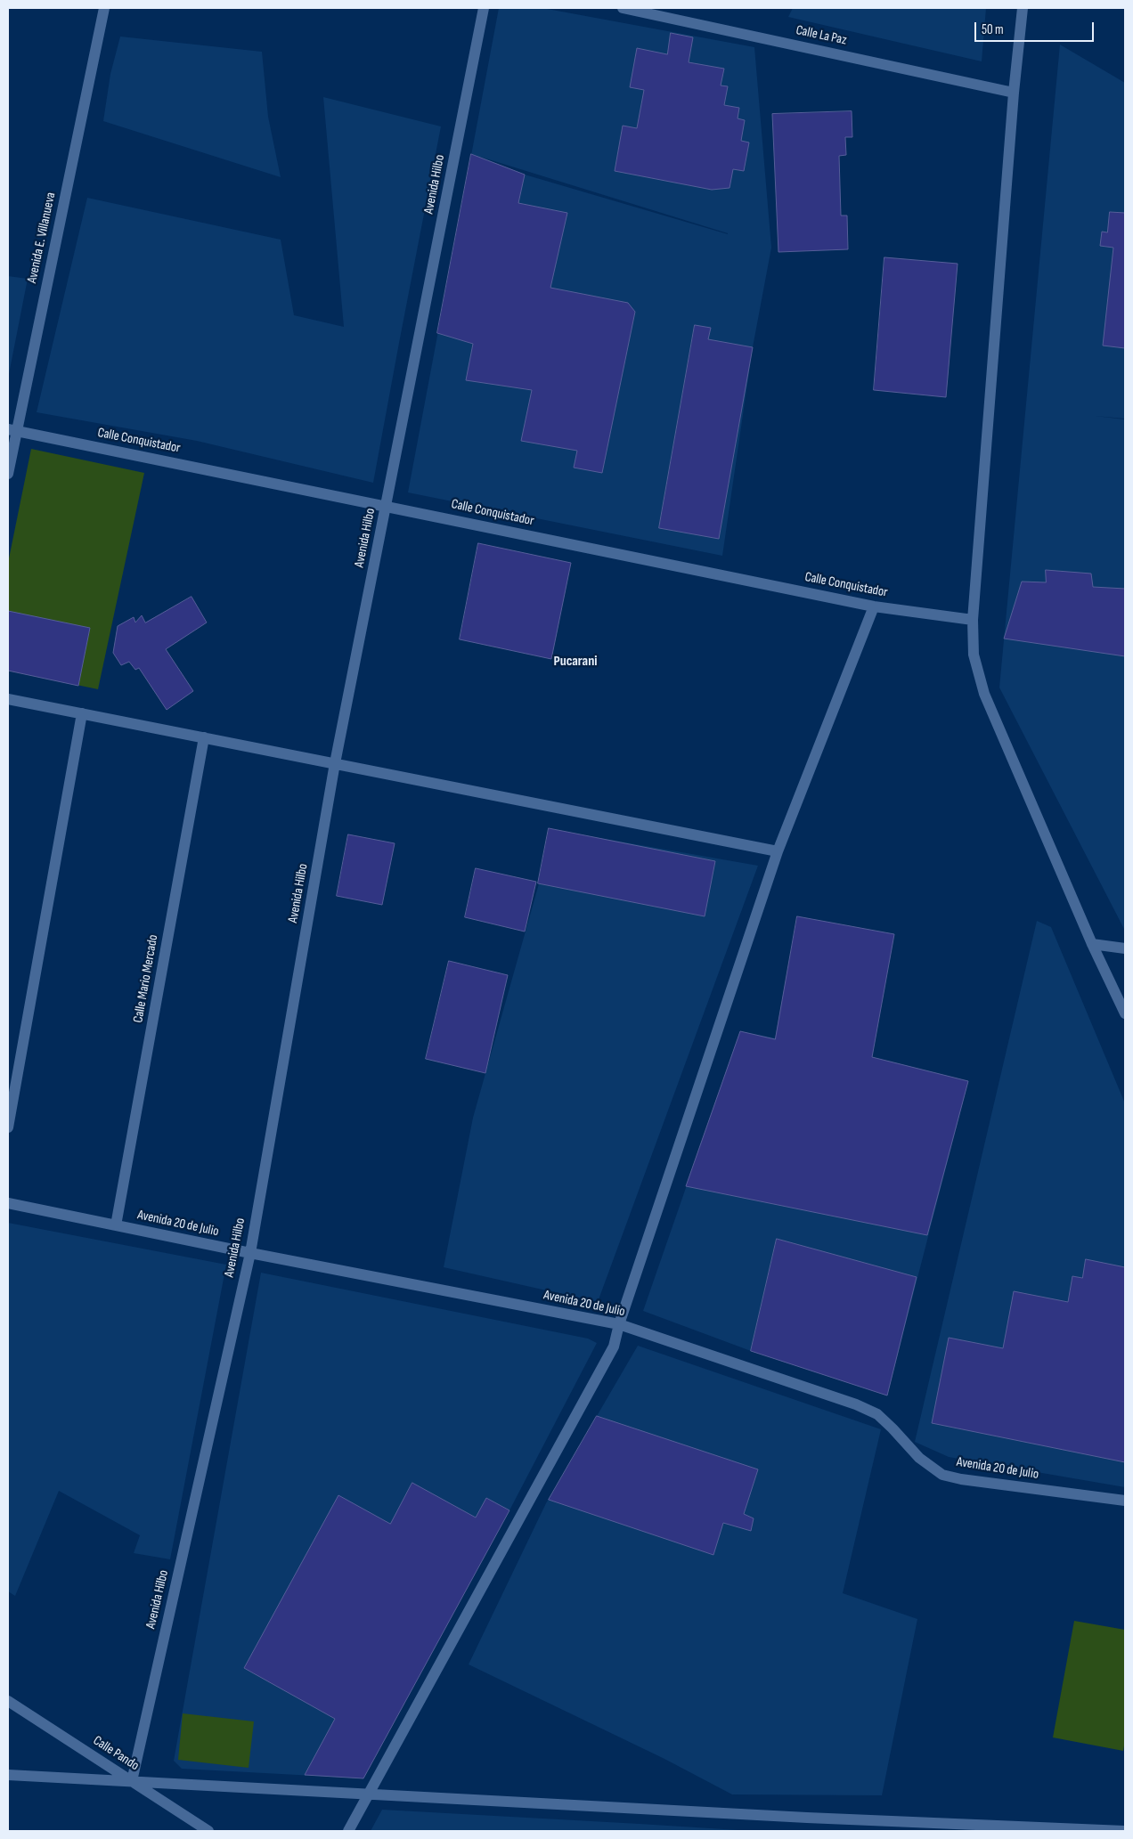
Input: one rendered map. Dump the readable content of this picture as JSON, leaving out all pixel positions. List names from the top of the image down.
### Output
{
  "streets": {
    "street": [
      "Calle La Paz",
      "Avenida Hilbo",
      "Avenida E. Villanueva",
      "Calle Conquistador",
      "Calle Mario Mercado",
      "Avenida 20 de Julio",
      "Calle Pando"
    ]
  },
  "crossings": [
    ["Avenida Hilbo", "Calle Conquistador"],
    ["Avenida Hilbo", "Avenida 20 de Julio"],
    ["Avenida Hilbo", "Calle Pando"],
    ["Avenida E. Villanueva", "Calle Conquistador"],
    ["Calle Mario Mercado", "Avenida 20 de Julio"]
  ],
  "districts": ["Pucarani"],
  "scale_bar": "50 m"
}
